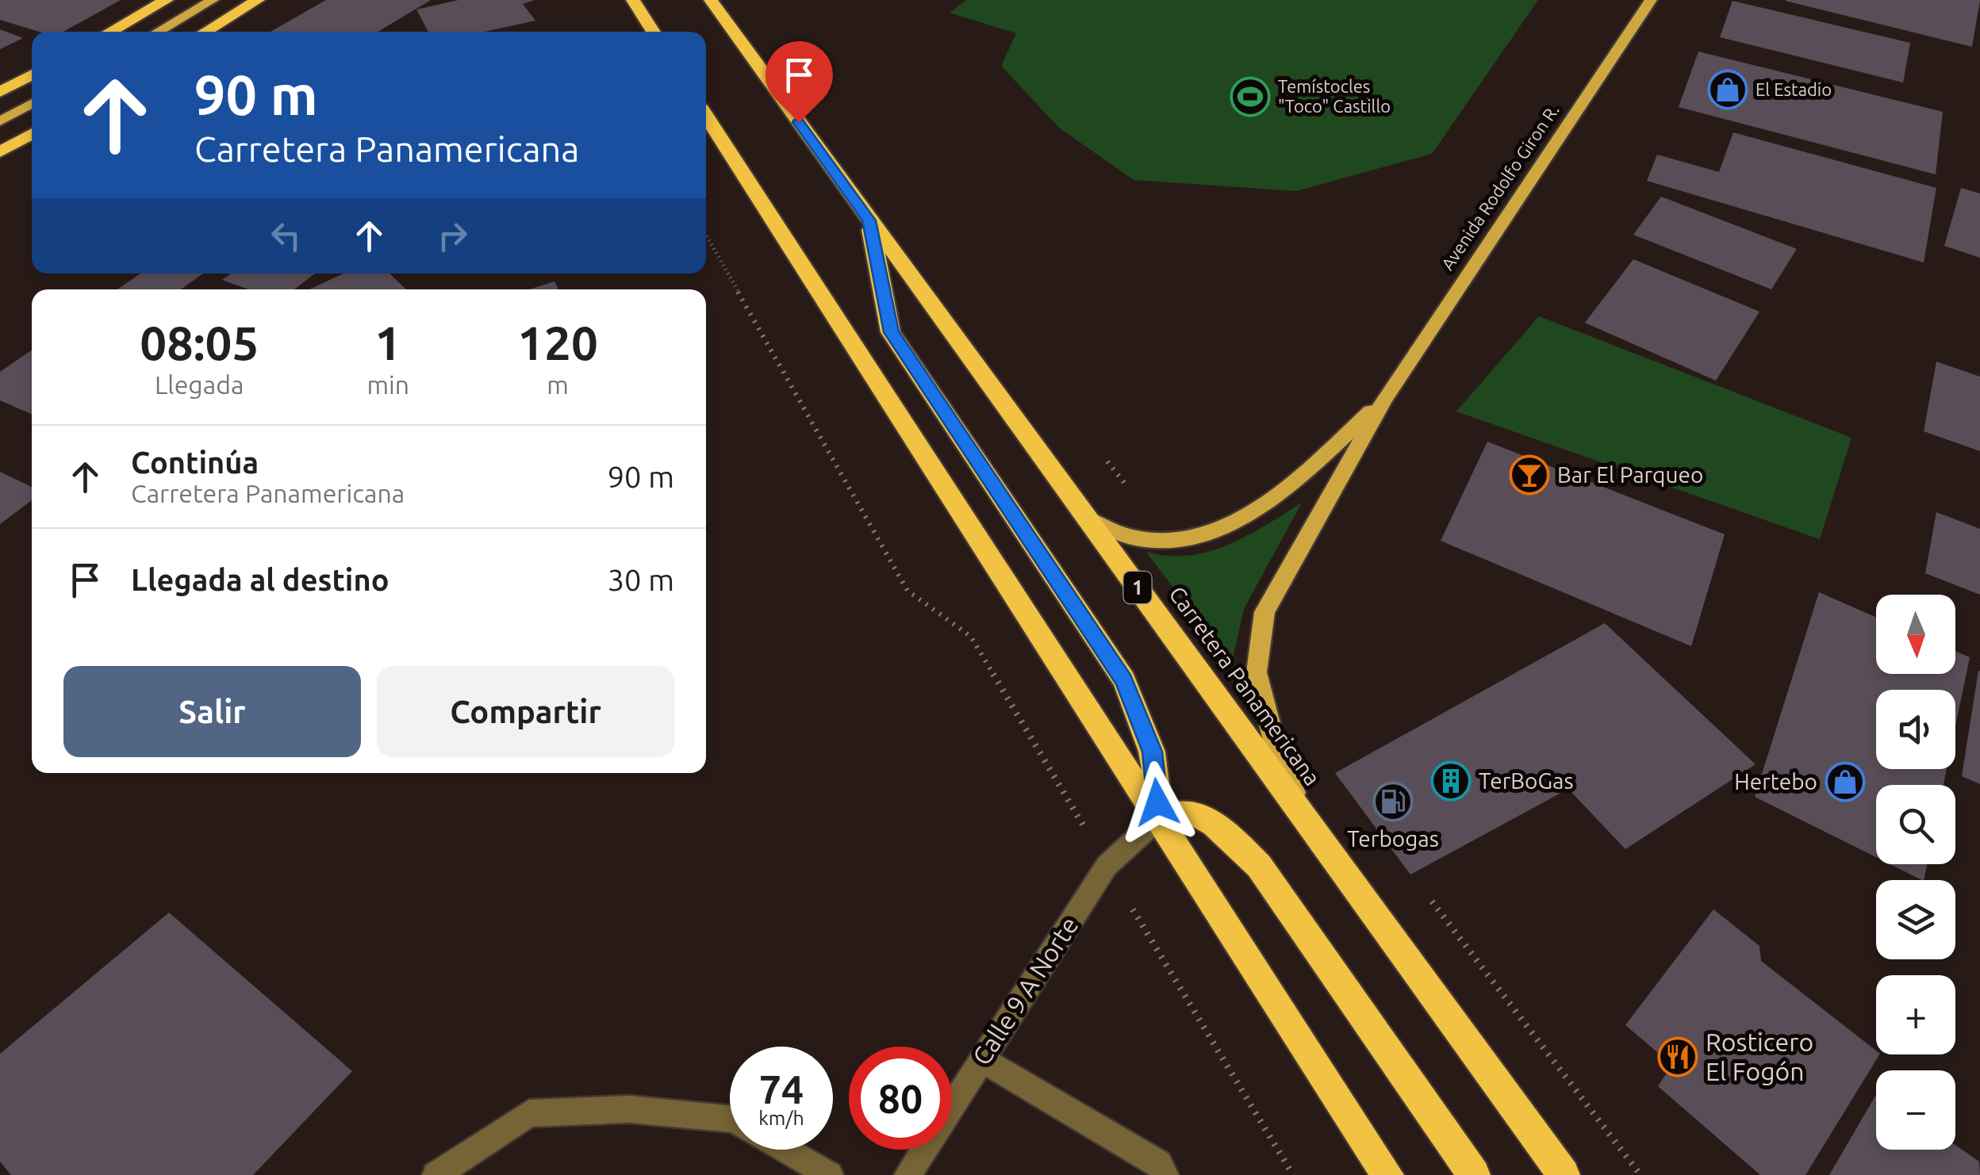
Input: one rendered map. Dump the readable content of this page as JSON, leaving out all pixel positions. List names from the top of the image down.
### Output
{
  "streets": {
    "highway": ["1", "Carretera Panamericana"],
    "main road": ["Avenida Rodolfo Giron R."],
    "street": ["Calle 9 A Norte"]
  },
  "crossings": [
    ["Avenida Rodolfo Giron R.", "Carretera Panamericana"]
  ],
  "places": {
    "shop": ["El Estadio", "Hertebo"],
    "sports": ["Temístocles \"Toco\" Castillo"],
    "bar": ["Bar El Parqueo"],
    "building": ["TerBoGas"],
    "fuel station": ["Terbogas"],
    "restaurant": ["Rosticero El Fogón"]
  },
  "north": "bottom",
  "page": {
    "turn": ["90 m", "Carretera Panamericana"],
    "eta": [
      "08:05",
      "Llegada",
      "1",
      "min",
      "120",
      "m"
    ],
    "list": [
      {
        "name": "Continúa",
        "note": "Carretera Panamericana",
        "value": "90 m"
      },
      {
        "name": "Llegada al destino",
        "value": "30 m"
      }
    ],
    "map_buttons": ["+", "−"],
    "buttons": ["Salir", "Compartir"],
    "speed": "74 km/h",
    "limit": "80"
  }
}
